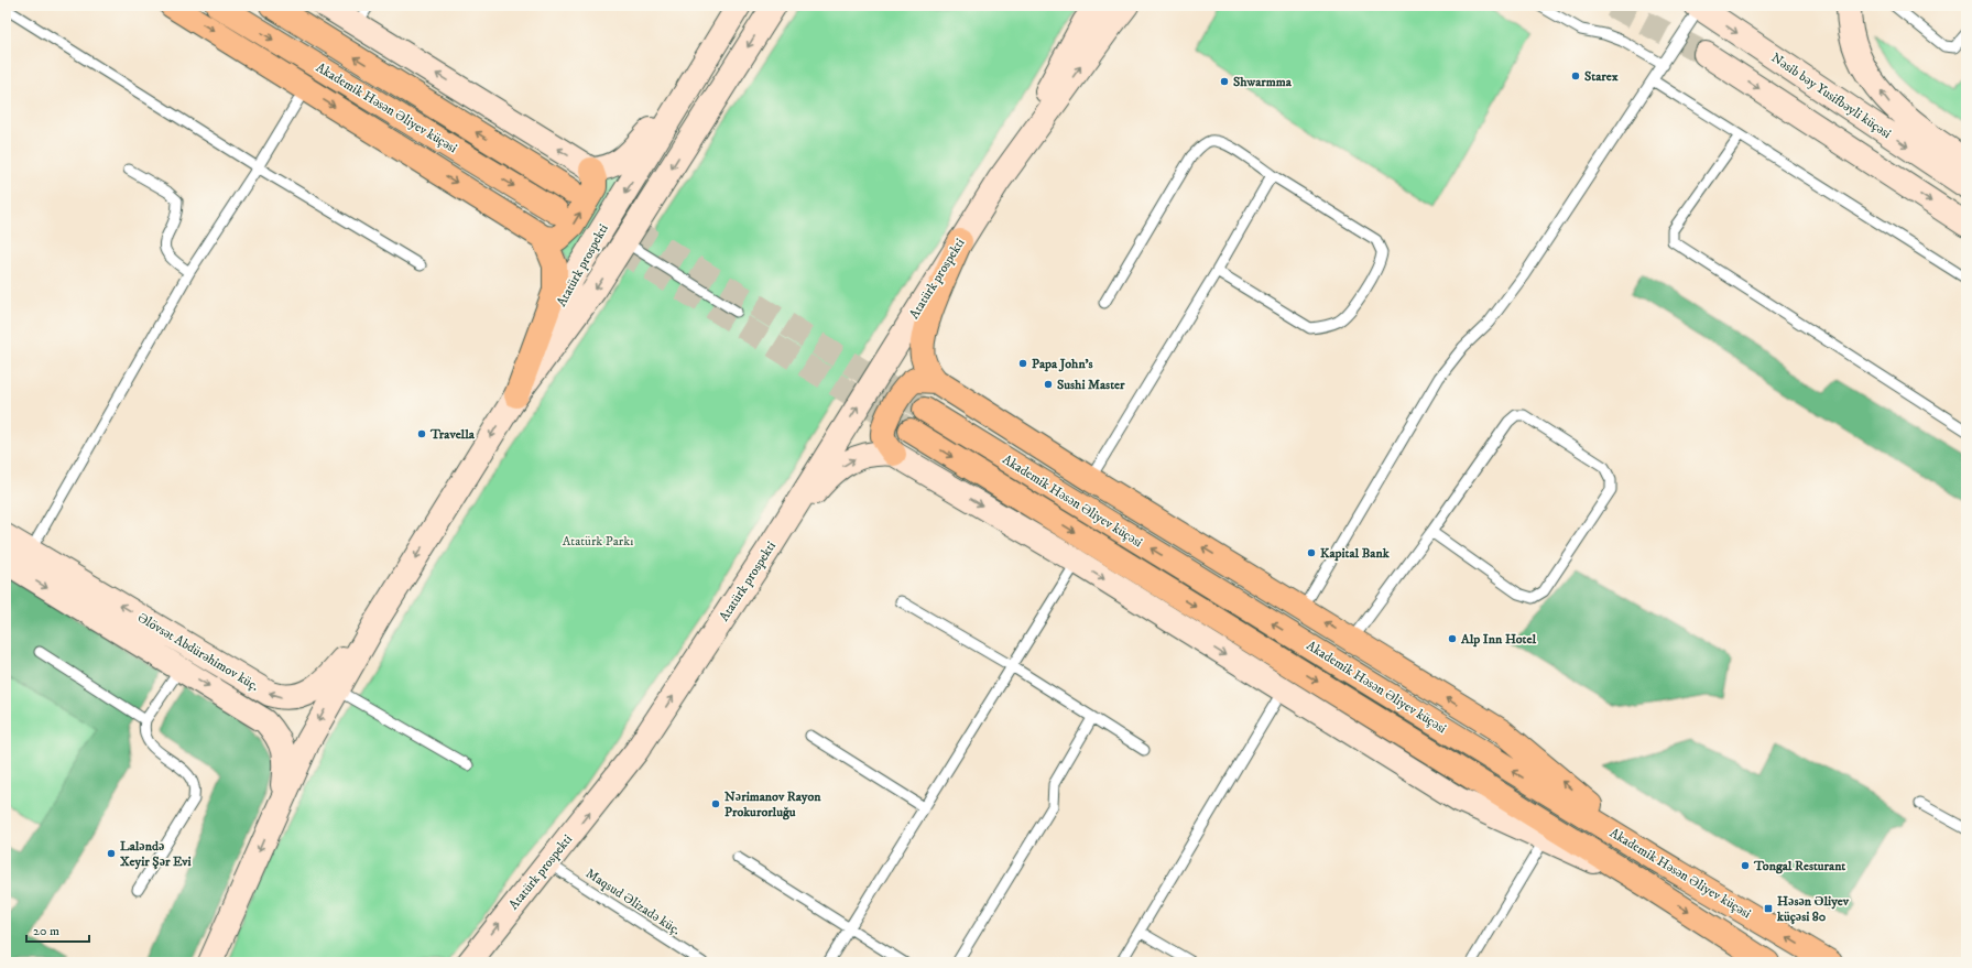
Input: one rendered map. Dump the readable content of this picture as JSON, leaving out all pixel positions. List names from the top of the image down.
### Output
{
  "streets": {
    "main road": [
      "Nəsib bəy Yusifbəyli küçəsi",
      "Akademik Həsən Əliyev küçəsi",
      "Atatürk prospekti",
      "Əlövsət Abdürəhimov küç."
    ],
    "lane": ["Maqsud Əlizadə küç."]
  },
  "crossings": [
    ["Atatürk prospekti", "Əlövsət Abdürəhimov küç."],
    ["Atatürk prospekti", "Maqsud Əlizadə küç."]
  ],
  "parks": ["Atatürk Parkı"],
  "places": {
    "other": [
      "Starex",
      "Shwarmma",
      "Papa John's",
      "Sushi Master",
      "Travella",
      "Kapital Bank",
      "Alp Inn Hotel",
      "Nərimanov Rayon Prokurorluğu",
      "Laləndə Xeyir Şər Evi",
      "Tongal Resturant"
    ],
    "transit": ["Həsən Əliyev küçəsi 80"]
  },
  "scale_bar": "20 m"
}
